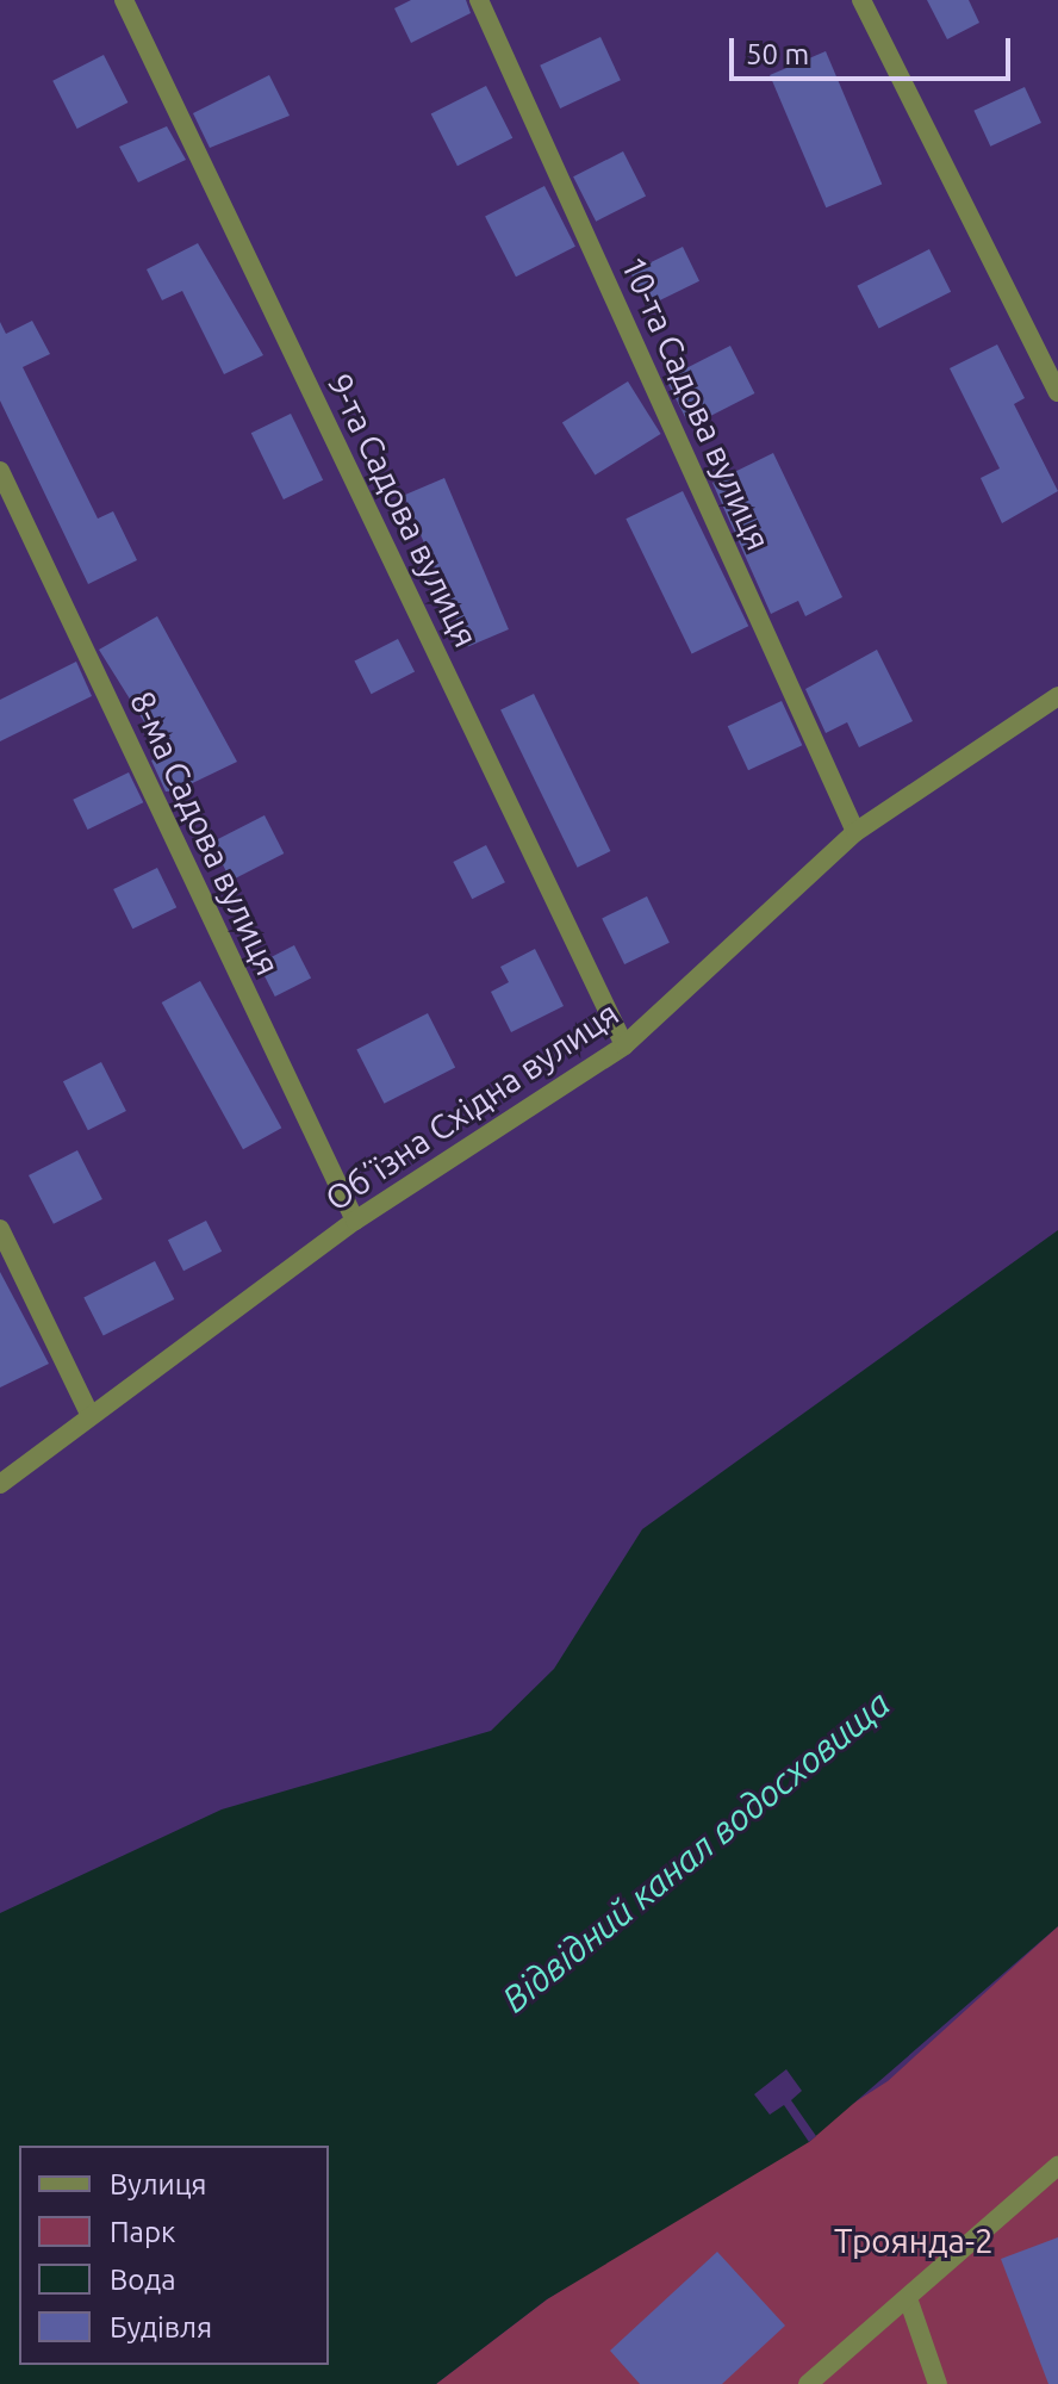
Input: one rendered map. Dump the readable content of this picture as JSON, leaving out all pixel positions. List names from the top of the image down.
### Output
{
  "streets": {
    "street": [
      "10-та Садова вулиця",
      "9-та Садова вулиця",
      "8-ма Садова вулиця",
      "Обʼїзна Східна вулиця"
    ]
  },
  "crossings": [
    ["10-та Садова вулиця", "Обʼїзна Східна вулиця"],
    ["9-та Садова вулиця", "Обʼїзна Східна вулиця"],
    ["8-ма Садова вулиця", "Обʼїзна Східна вулиця"]
  ],
  "water": ["Відвідний канал водосховища"],
  "parks": ["Троянда-2"],
  "legend": [
    "Вулиця",
    "Парк",
    "Вода",
    "Будівля"
  ],
  "scale_bar": "50 m"
}
